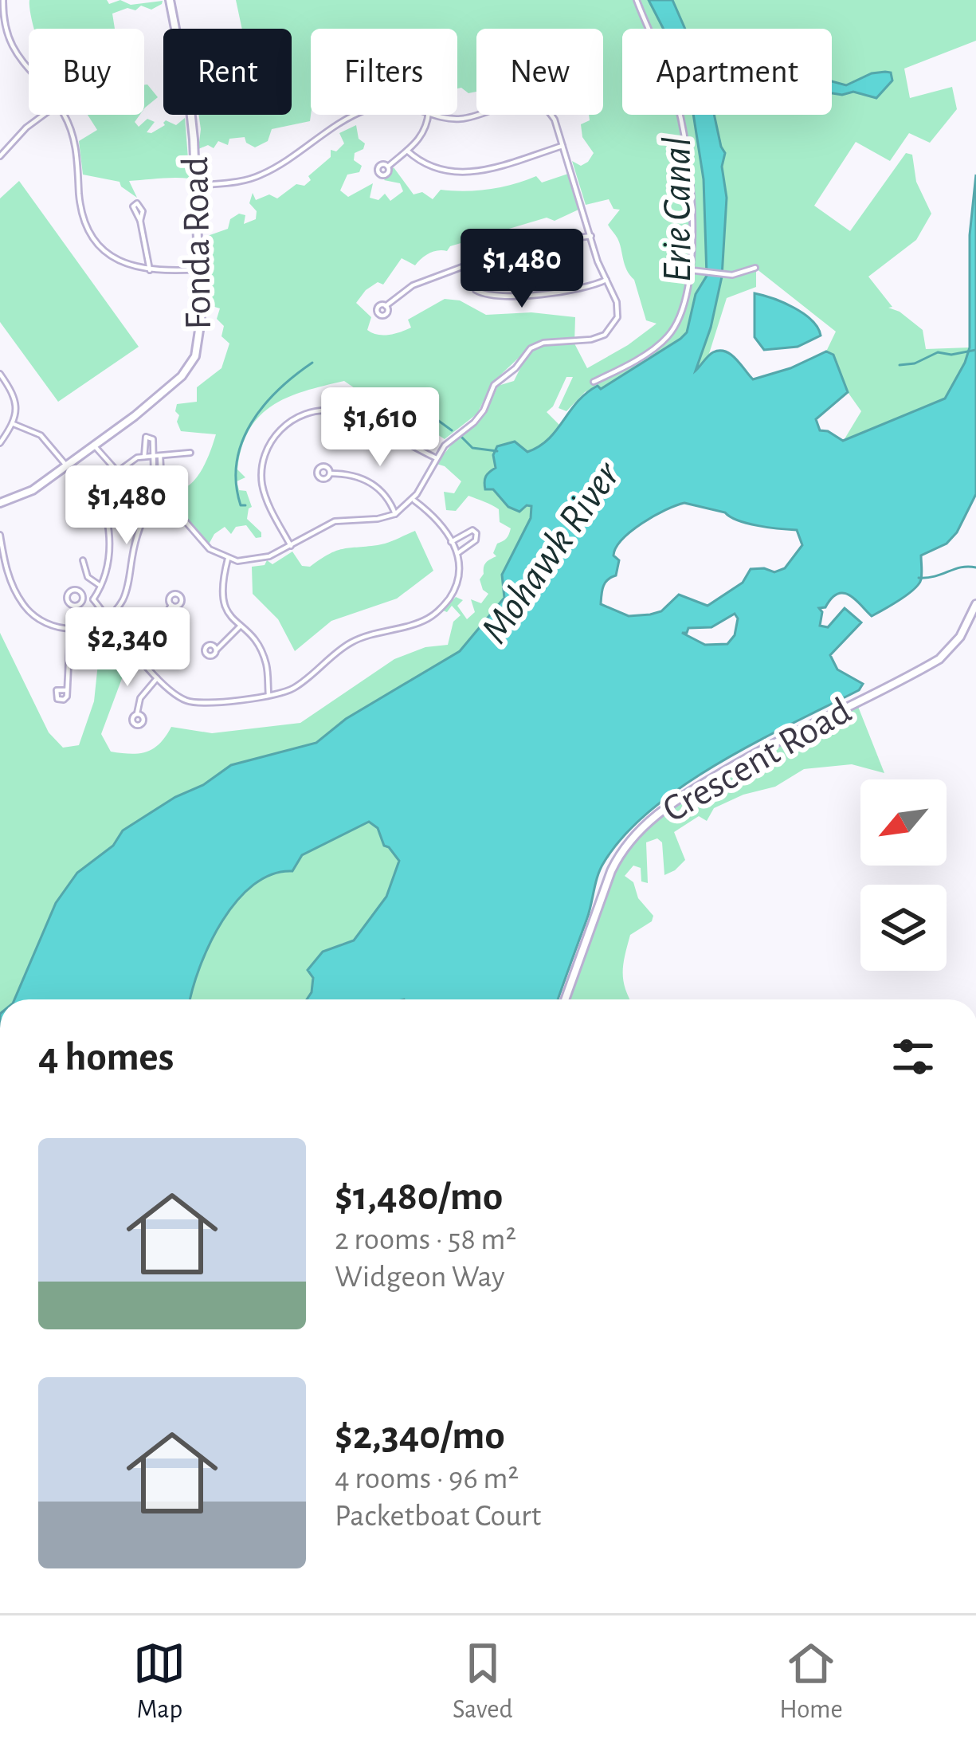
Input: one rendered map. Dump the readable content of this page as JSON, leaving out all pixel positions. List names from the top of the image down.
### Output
{
  "streets": {
    "street": ["Fonda Road", "Crescent Road"]
  },
  "water": ["Erie Canal", "Mohawk River"],
  "north": "bottom left",
  "page": {
    "chip": [
      "Buy",
      "Rent",
      "Filters",
      "New",
      "Apartment"
    ],
    "price": [
      "$1,480",
      "$1,610",
      "$1,480",
      "$2,340"
    ],
    "heading": "4 homes",
    "list": [
      {
        "name": "$1,480/mo",
        "note": "2 rooms · 58 m² · Widgeon Way"
      },
      {
        "name": "$2,340/mo",
        "note": "4 rooms · 96 m² · Packetboat Court"
      }
    ],
    "tabs": ["Map", "Saved", "Home"]
  }
}
